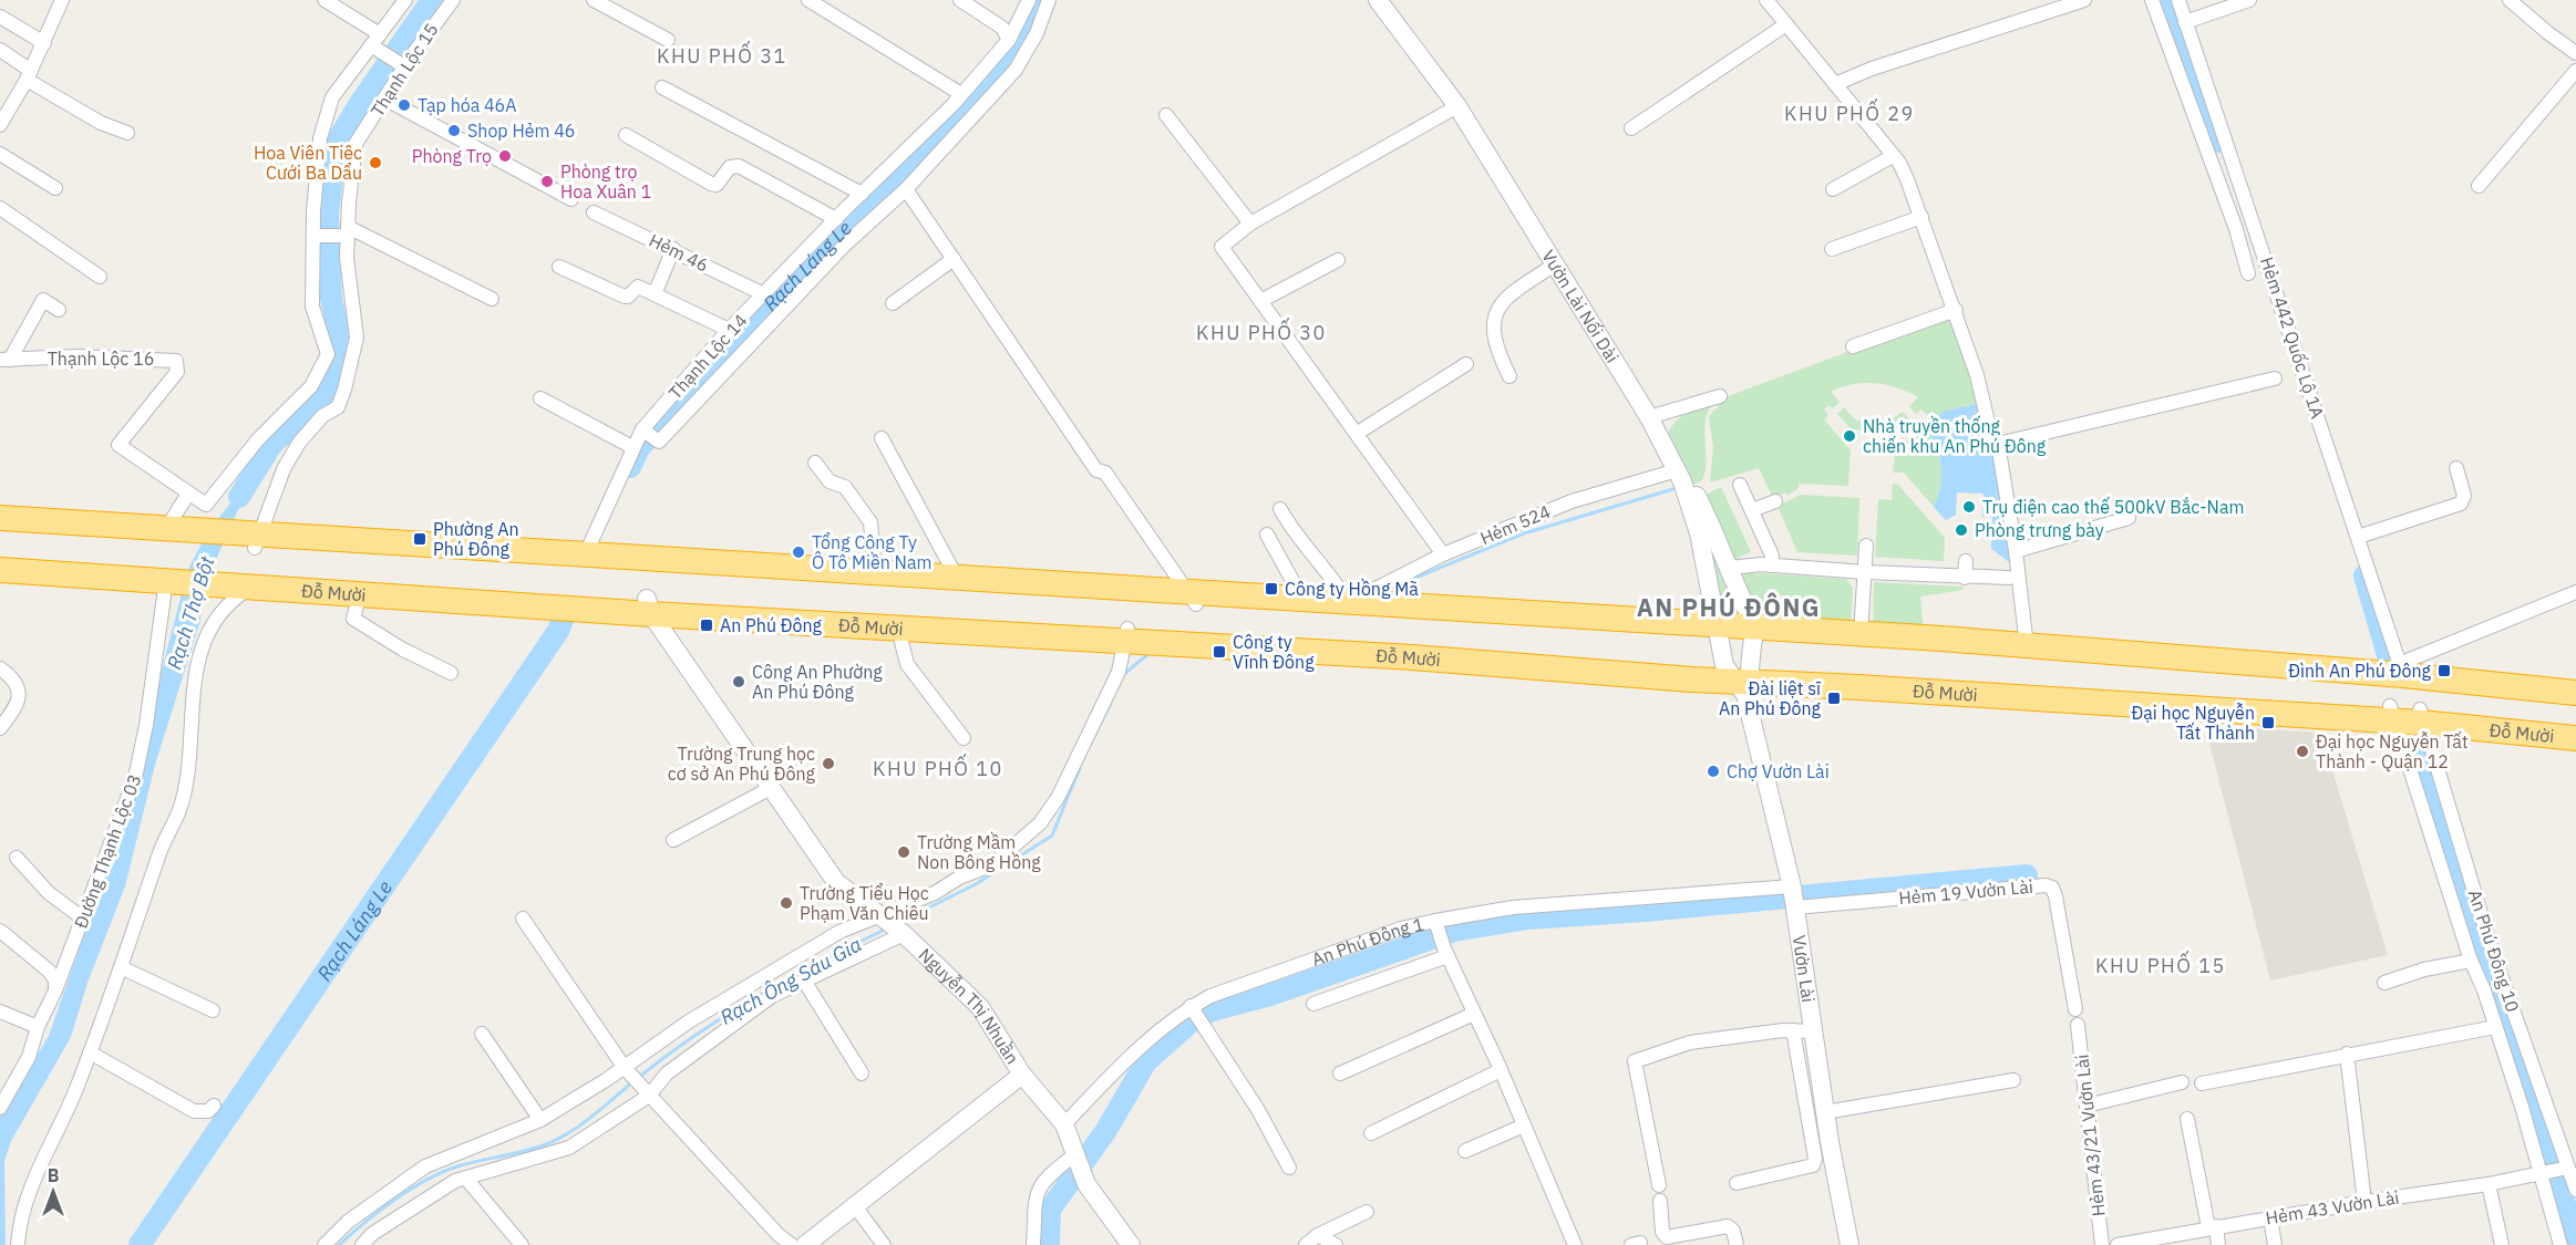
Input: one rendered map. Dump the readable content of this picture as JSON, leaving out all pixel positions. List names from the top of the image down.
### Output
{
  "streets": {
    "highway": ["Đỗ Mười"],
    "street": [
      "Thạnh Lộc 15",
      "Hẻm 46",
      "Vườn Lài Nối Dài",
      "Hẻm 442 Quốc Lộ 1A",
      "Thạnh Lộc 14",
      "Thạnh Lộc 16",
      "Hẻm 524",
      "Đường Thạnh Lộc 03",
      "Hẻm 19 Vườn Lài",
      "An Phú Đông 1",
      "An Phú Đông 10",
      "Vườn Lài",
      "Nguyễn Thị Nhuần",
      "Hẻm 43/21 Vườn Lài",
      "Hẻm 43 Vườn Lài"
    ]
  },
  "crossings": [
    ["Thạnh Lộc 15", "Thạnh Lộc 16"],
    ["Thạnh Lộc 15", "Đỗ Mười"],
    ["Hẻm 46", "Thạnh Lộc 14"],
    ["Vườn Lài Nối Dài", "Hẻm 524"],
    ["Vườn Lài Nối Dài", "Đỗ Mười"],
    ["Vườn Lài Nối Dài", "Vườn Lài"],
    ["Hẻm 442 Quốc Lộ 1A", "Đỗ Mười"],
    ["Thạnh Lộc 14", "Đỗ Mười"],
    ["Hẻm 524", "Đỗ Mười"],
    ["Hẻm 524", "Vườn Lài"],
    ["Đỗ Mười", "An Phú Đông 10"],
    ["Đỗ Mười", "Vườn Lài"],
    ["Đỗ Mười", "Nguyễn Thị Nhuần"],
    ["Hẻm 19 Vườn Lài", "An Phú Đông 1"],
    ["Hẻm 19 Vườn Lài", "Vườn Lài"],
    ["An Phú Đông 1", "Vườn Lài"],
    ["An Phú Đông 10", "Hẻm 43 Vườn Lài"]
  ],
  "districts": [
    "KHU PHỐ 31",
    "KHU PHỐ 29",
    "KHU PHỐ 30",
    "AN PHÚ ĐÔNG",
    "KHU PHỐ 10",
    "KHU PHỐ 15"
  ],
  "water": ["Rạch Láng Le", "Rạch Thợ Bột", "Rạch Ông Sáu Gia"],
  "places": {
    "other": [
      "Tạp hóa 46A",
      "Shop Hẻm 46",
      "Phòng Trọ",
      "Hoa Viên Tiệc Cưới Ba Dẩu",
      "Phòng trọ Hoa Xuân 1",
      "Nhà truyền thống chiến khu An Phú Đông",
      "Trụ điện cao thế 500kV Bắc-Nam",
      "Phòng trưng bày",
      "Tổng Công Ty Ô Tô Miền Nam",
      "Công An Phường An Phú Đông",
      "Đại học Nguyễn Tất Thành - Quận 12",
      "Trường Trung học cơ sở An Phú Đông",
      "Chợ Vườn Lài",
      "Trường Mầm Non Bông Hồng",
      "Trường Tiểu Học Phạm Văn Chiêu"
    ],
    "transit": [
      "Phường An Phú Đông",
      "Công ty Hồng Mã",
      "An Phú Đông",
      "Công ty Vĩnh Đông",
      "Đình An Phú Đông",
      "Đài liệt sĩ An Phú Đông",
      "Đại học Nguyễn Tất Thành"
    ]
  },
  "north": "top"
}
